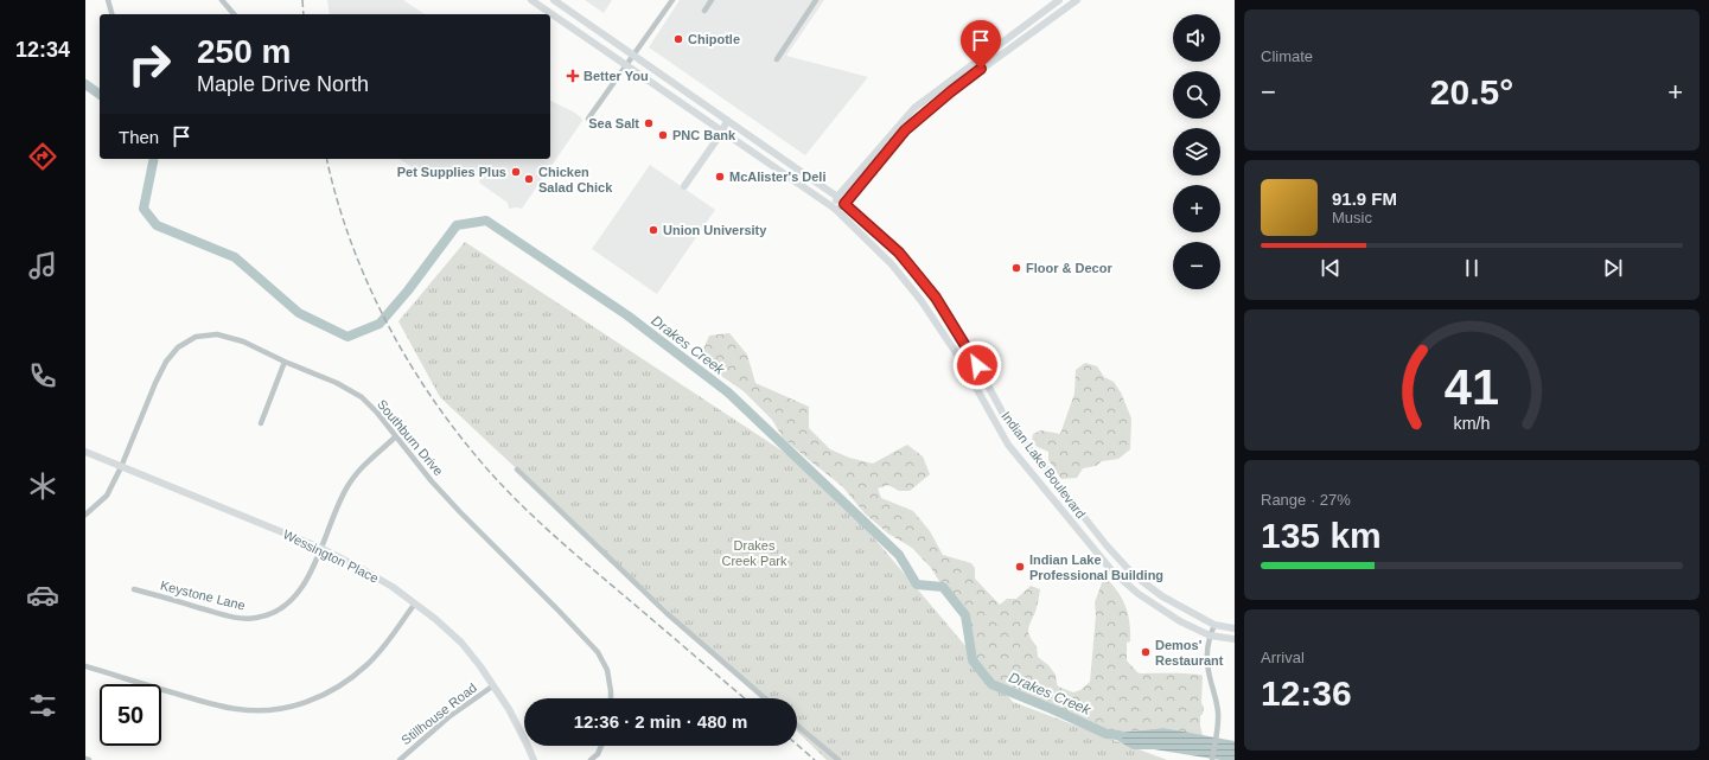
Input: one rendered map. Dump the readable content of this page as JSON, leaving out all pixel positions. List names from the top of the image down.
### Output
{
  "streets": {
    "main road": ["Indian Lake Boulevard", "Wessington Place"],
    "street": ["Southburn Drive", "Keystone Lane", "Stillhouse Road"]
  },
  "crossings": [
    ["Southburn Drive", "Wessington Place"],
    ["Southburn Drive", "Keystone Lane"],
    ["Wessington Place", "Keystone Lane"],
    ["Wessington Place", "Stillhouse Road"]
  ],
  "water": ["Drakes Creek"],
  "parks": ["Drakes Creek Park"],
  "places": {
    "other": [
      "Chipotle",
      "Sea Salt",
      "PNC Bank",
      "Pet Supplies Plus",
      "McAlister's Deli",
      "Chicken Salad Chick",
      "Union University",
      "Floor & Decor",
      "Indian Lake Professional Building",
      "Demos' Restaurant"
    ],
    "health": ["Better You"]
  },
  "page": {
    "tabs": "12:34",
    "tile": [
      "Climate",
      ["Range · 27%", "135 km"],
      ["Arrival", "12:36"]
    ],
    "map_buttons": ["+", "−"],
    "turn": ["250 m", "Maple Drive North"],
    "heat": ["−", "20.5°", "+"],
    "then": "Then",
    "song": ["91.9 FM", "Music"],
    "limit": "50",
    "trip": "12:36 · 2 min · 480 m",
    "gauge": ["41", "km/h"]
  }
}
